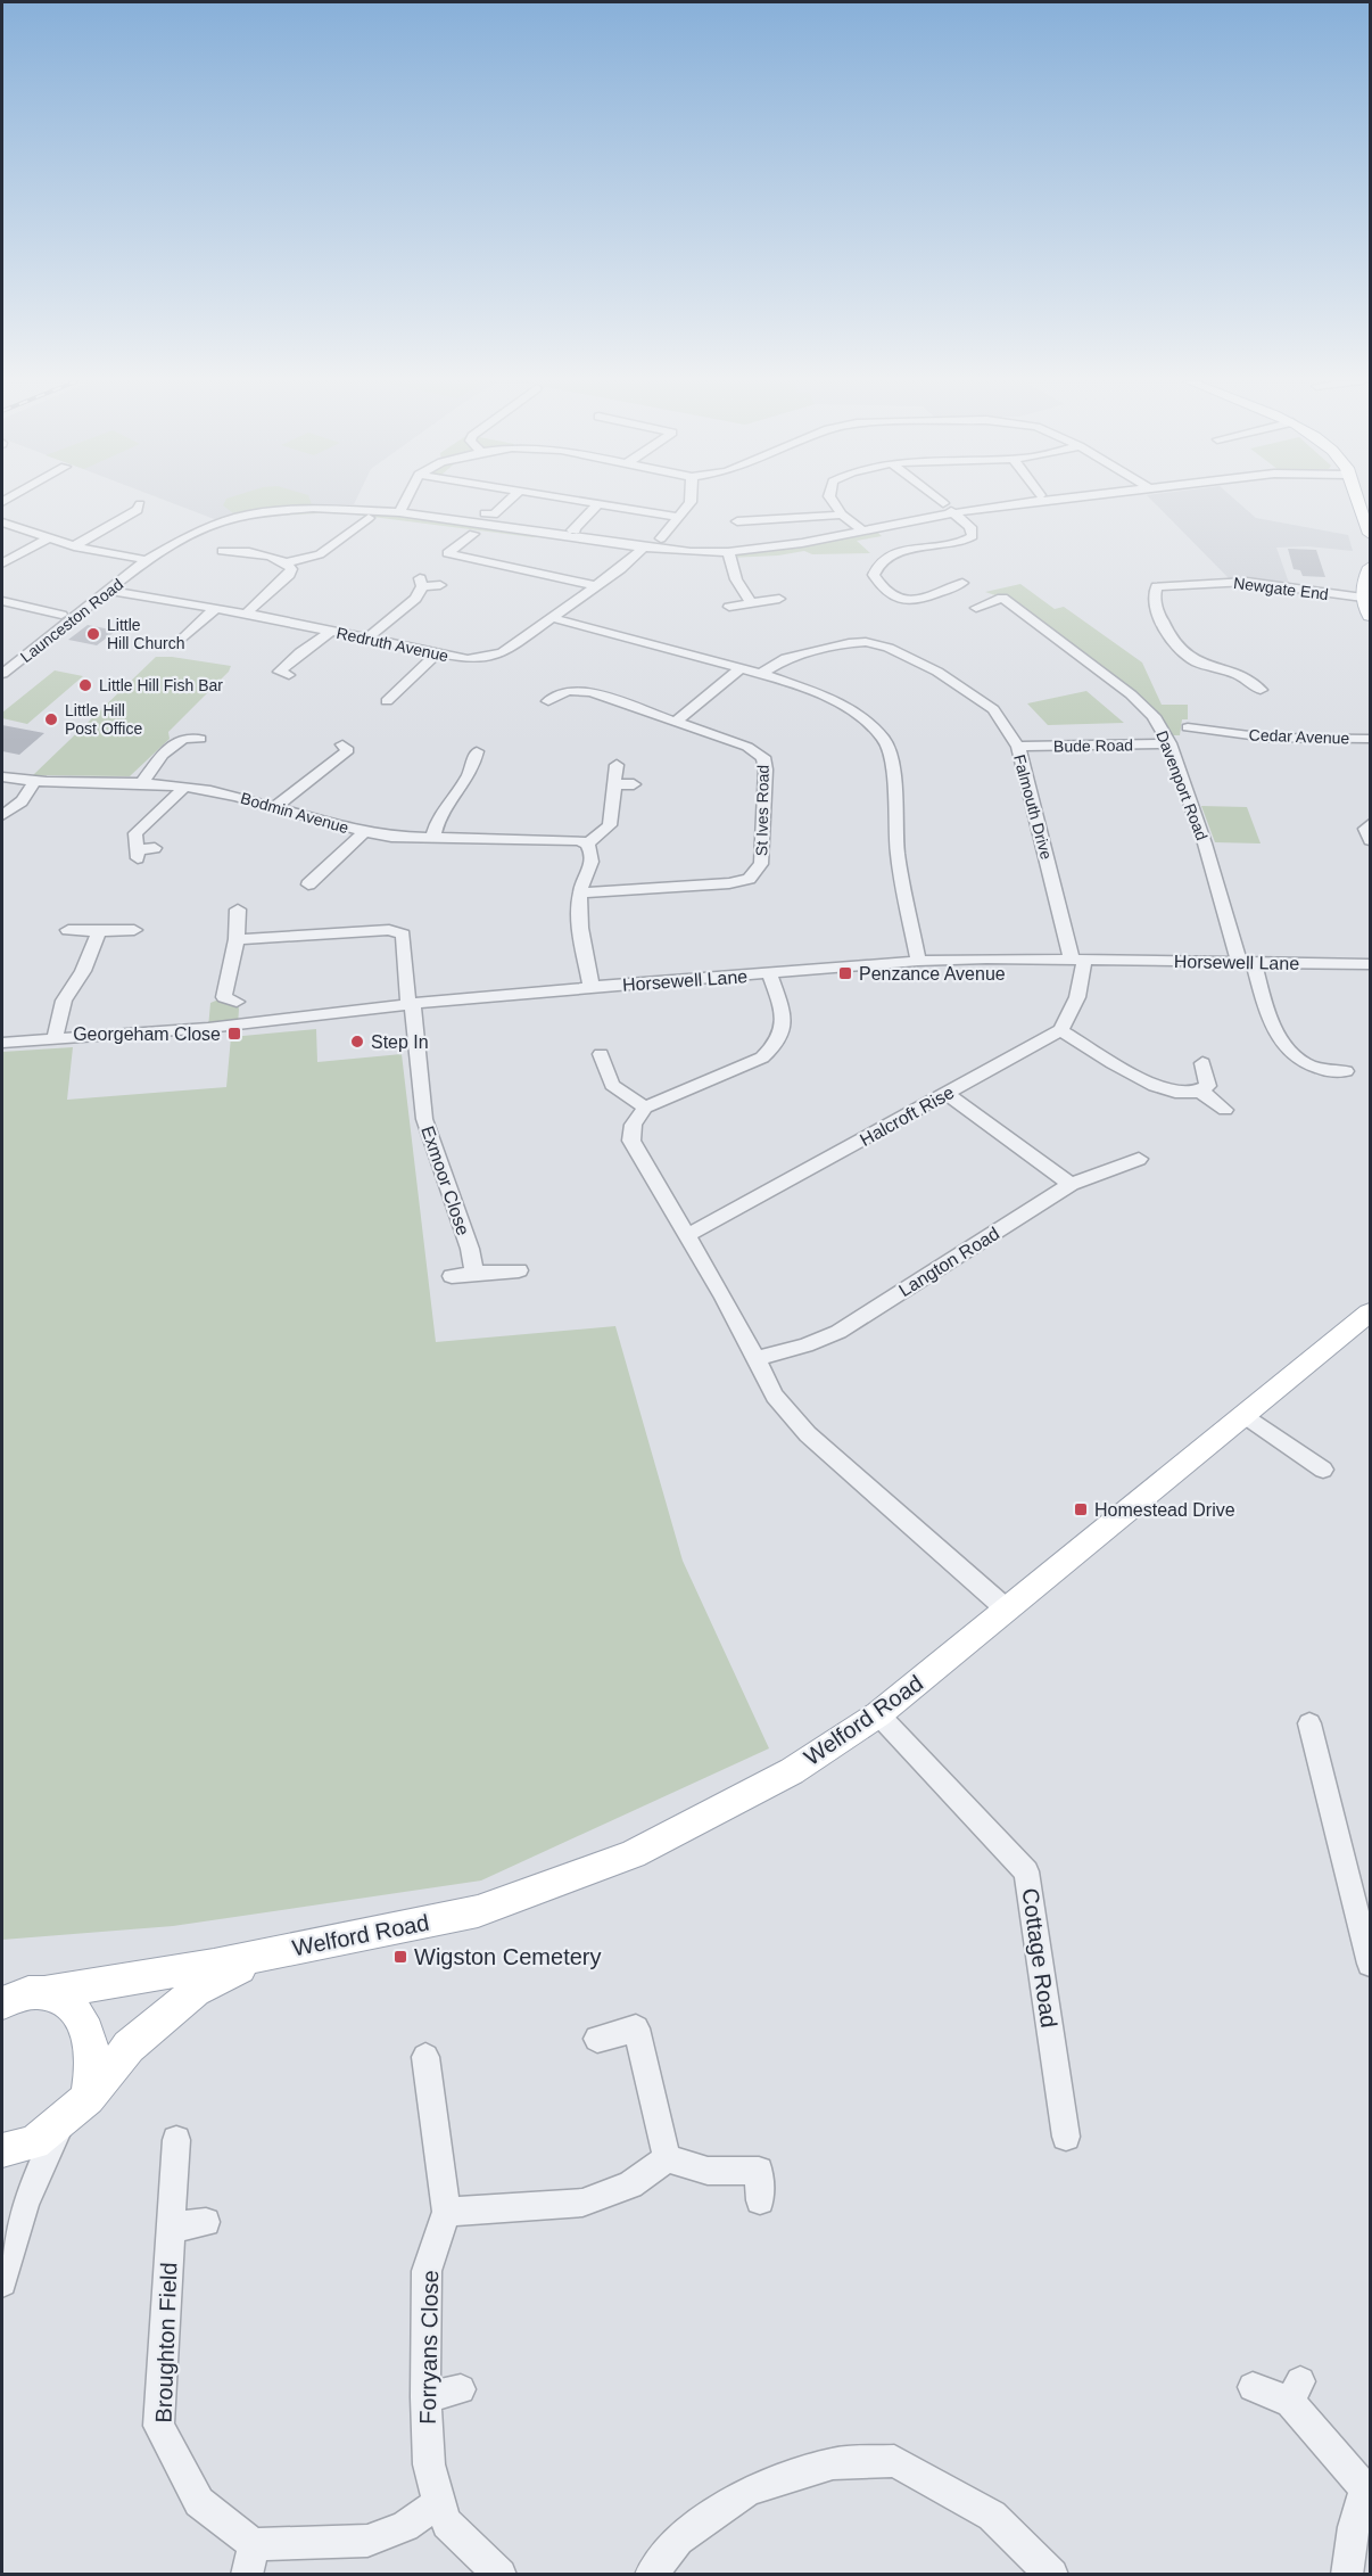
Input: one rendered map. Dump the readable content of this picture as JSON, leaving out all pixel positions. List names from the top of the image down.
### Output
{
  "streets": {
    "main road": ["Welford Road"],
    "street": [
      "Newgate End",
      "Launceston Road",
      "Redruth Avenue",
      "Cedar Avenue",
      "Bude Road",
      "Davenport Road",
      "Falmouth Drive",
      "St Ives Road",
      "Bodmin Avenue",
      "Horsewell Lane",
      "Halcroft Rise",
      "Exmoor Close",
      "Langton Road",
      "Cottage Road",
      "Broughton Field",
      "Forryans Close"
    ]
  },
  "crossings": [
    ["Launceston Road", "Redruth Avenue"],
    ["Bude Road", "Davenport Road"],
    ["Bude Road", "Falmouth Drive"],
    ["Davenport Road", "Horsewell Lane"],
    ["Falmouth Drive", "Horsewell Lane"],
    ["Horsewell Lane", "Exmoor Close"],
    ["Welford Road", "Cottage Road"]
  ],
  "places": {
    "other": [
      "Little Hill Church",
      "Little Hill Fish Bar",
      "Little Hill Post Office",
      "Step In"
    ],
    "transit": [
      "Penzance Avenue",
      "Georgeham Close",
      "Homestead Drive",
      "Wigston Cemetery"
    ]
  }
}
